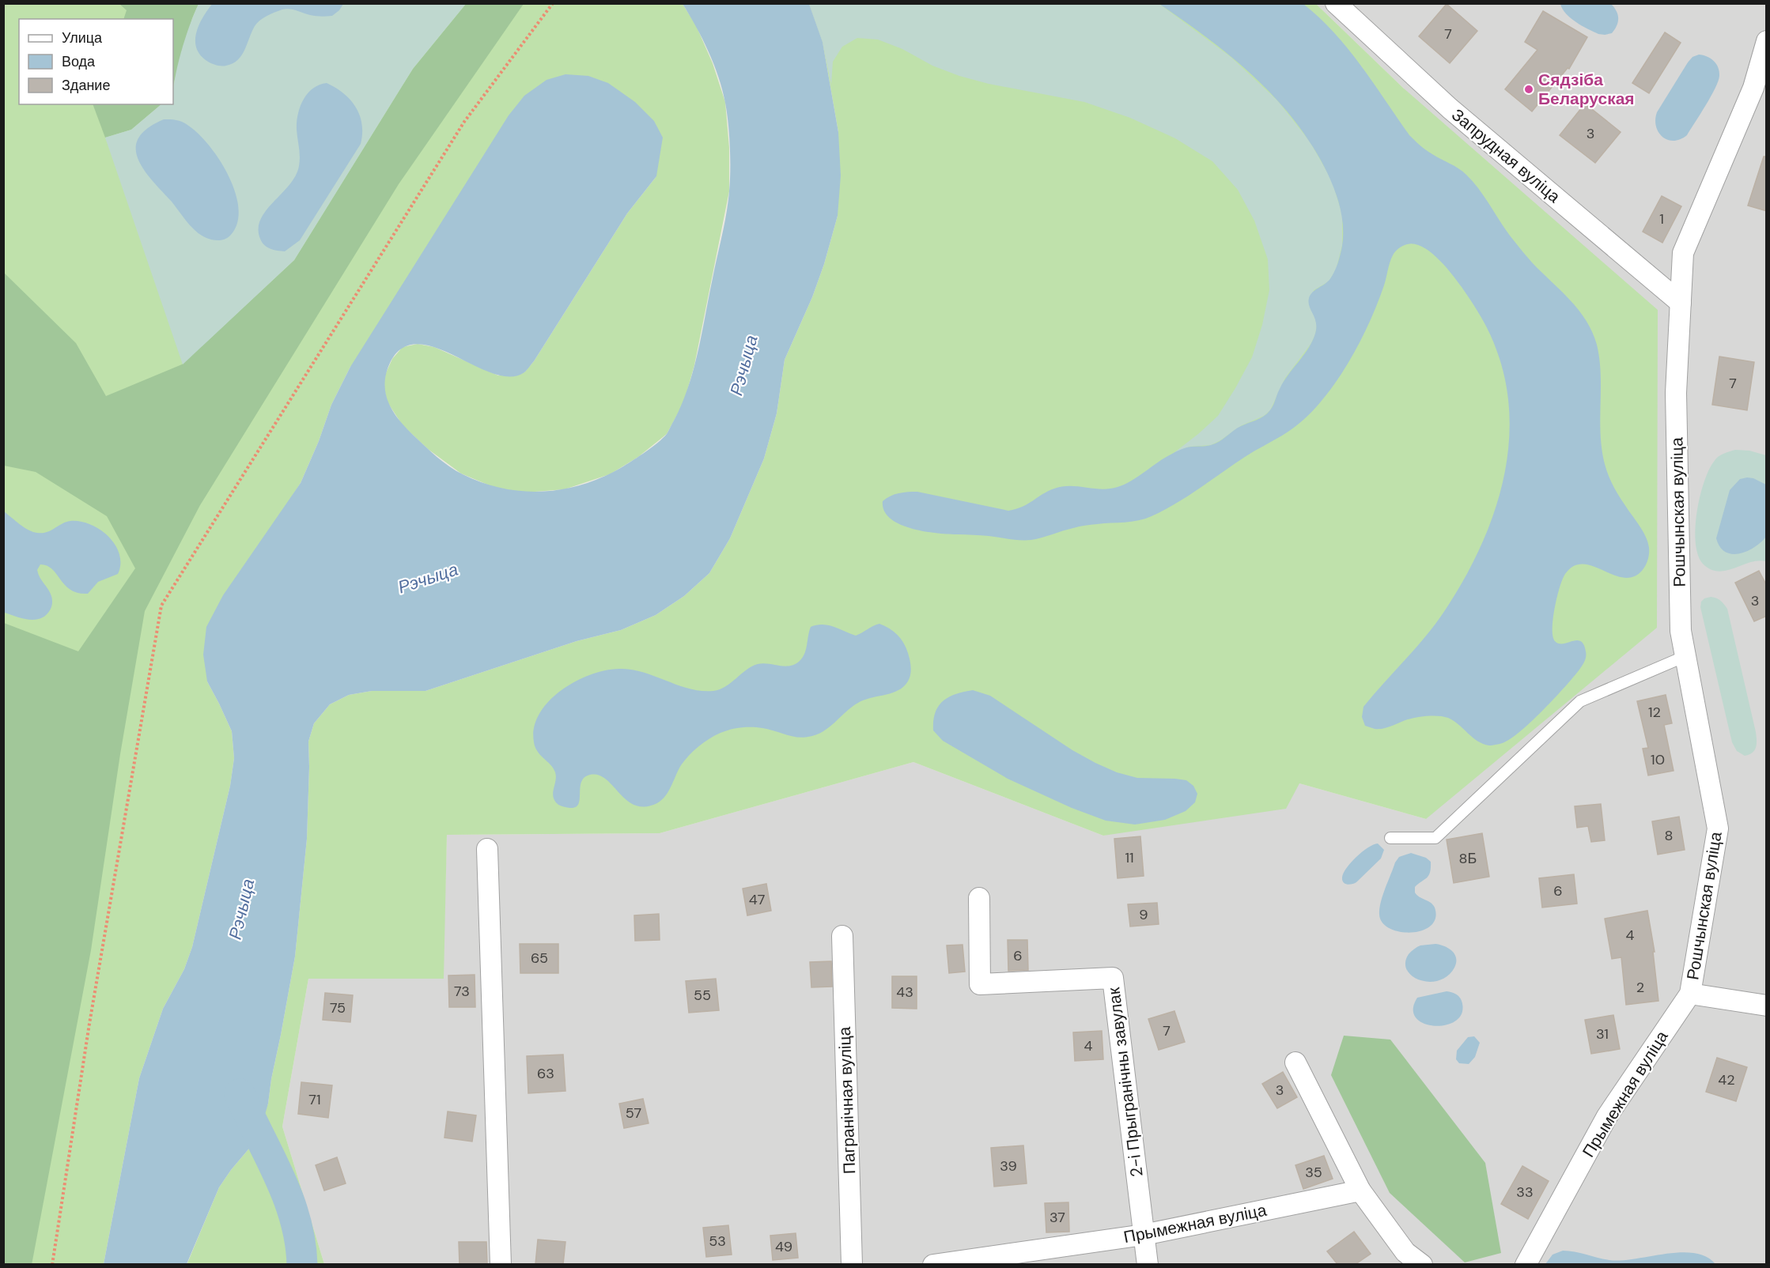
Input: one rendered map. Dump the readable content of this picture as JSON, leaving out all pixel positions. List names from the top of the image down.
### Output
{
  "streets": {
    "street": [
      "Запрудная вуліца",
      "Рошчынская вуліца",
      "2-і Прыгранічны завулак",
      "Прымежная вуліца",
      "Пагранічная вуліца"
    ]
  },
  "crossings": [
    ["Запрудная вуліца", "Рошчынская вуліца"],
    ["Рошчынская вуліца", "Прымежная вуліца"],
    ["2-і Прыгранічны завулак", "Прымежная вуліца"]
  ],
  "water": ["Рэчыца"],
  "places": ["Сядзіба Беларуская"],
  "house_numbers": [
    "7",
    "3",
    "1",
    "7",
    "3",
    "12",
    "10",
    "8",
    "11",
    "8Б",
    "6",
    "47",
    "9",
    "4",
    "6",
    "65",
    "2",
    "73",
    "43",
    "55",
    "75",
    "7",
    "31",
    "4",
    "63",
    "42",
    "3",
    "71",
    "57",
    "39",
    "35",
    "33",
    "37",
    "53",
    "49"
  ],
  "legend": ["Улица", "Вода", "Здание"]
}
